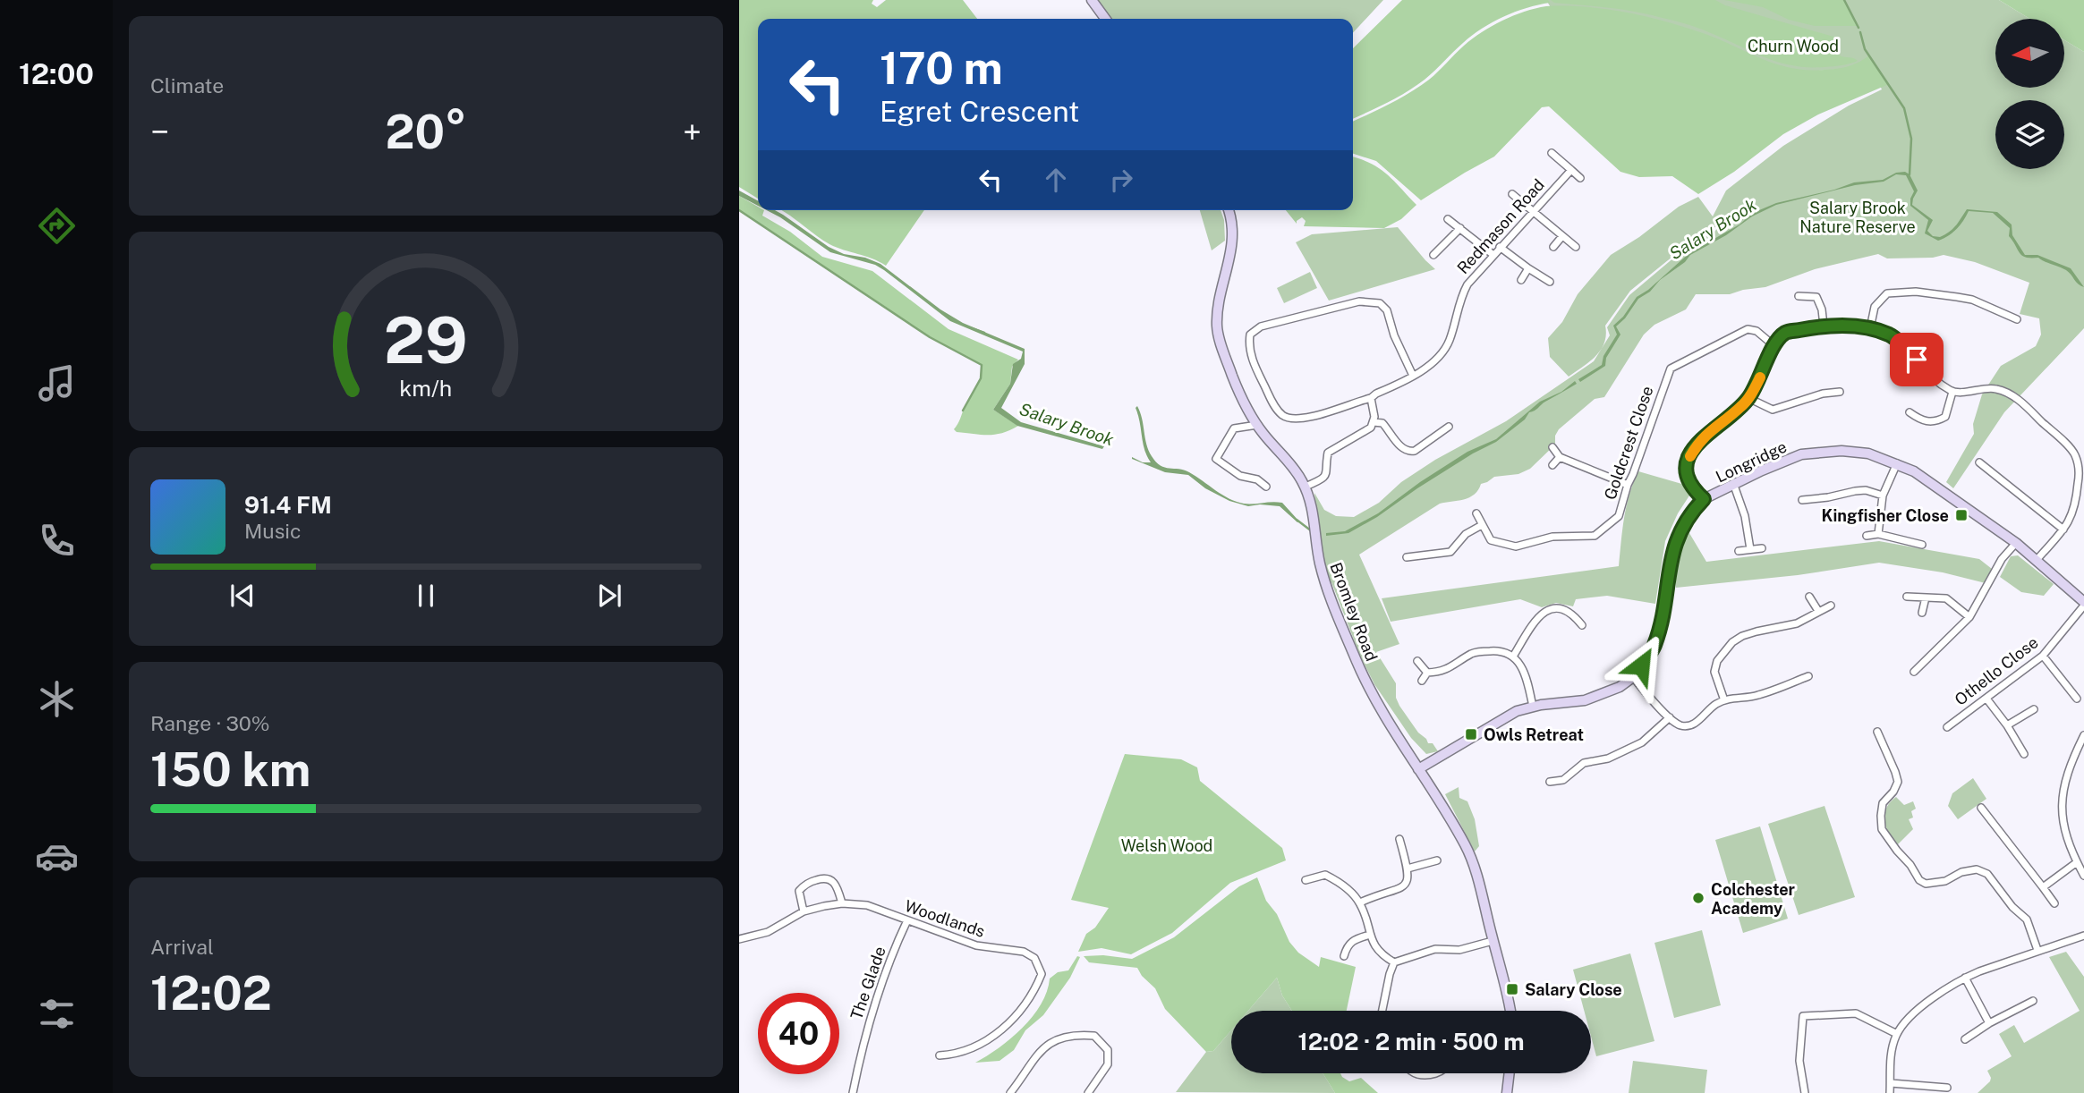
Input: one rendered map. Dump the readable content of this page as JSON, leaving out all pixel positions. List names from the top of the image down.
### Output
{
  "streets": {
    "street": [
      "Redmason Road",
      "Goldcrest Close",
      "Longridge",
      "Bromley Road",
      "Othello Close",
      "Woodlands",
      "The Glade"
    ]
  },
  "crossings": [
    ["Longridge", "Bromley Road"],
    ["Longridge", "Othello Close"],
    ["Woodlands", "The Glade"]
  ],
  "water": ["Salary Brook"],
  "parks": ["Churn Wood", "Salary Brook Nature Reserve", "Welsh Wood"],
  "places": {
    "transit": ["Kingfisher Close", "Owls Retreat", "Salary Close"],
    "other": ["Colchester Academy"]
  },
  "north": "left",
  "page": {
    "tabs": "12:00",
    "tile": [
      "Climate",
      ["Range · 30%", "150 km"],
      ["Arrival", "12:02"]
    ],
    "turn": ["170 m", "Egret Crescent"],
    "heat": ["−", "20°", "+"],
    "song": ["91.4 FM", "Music"],
    "limit": "40",
    "trip": "12:02 · 2 min · 500 m",
    "gauge": ["29", "km/h"]
  }
}
